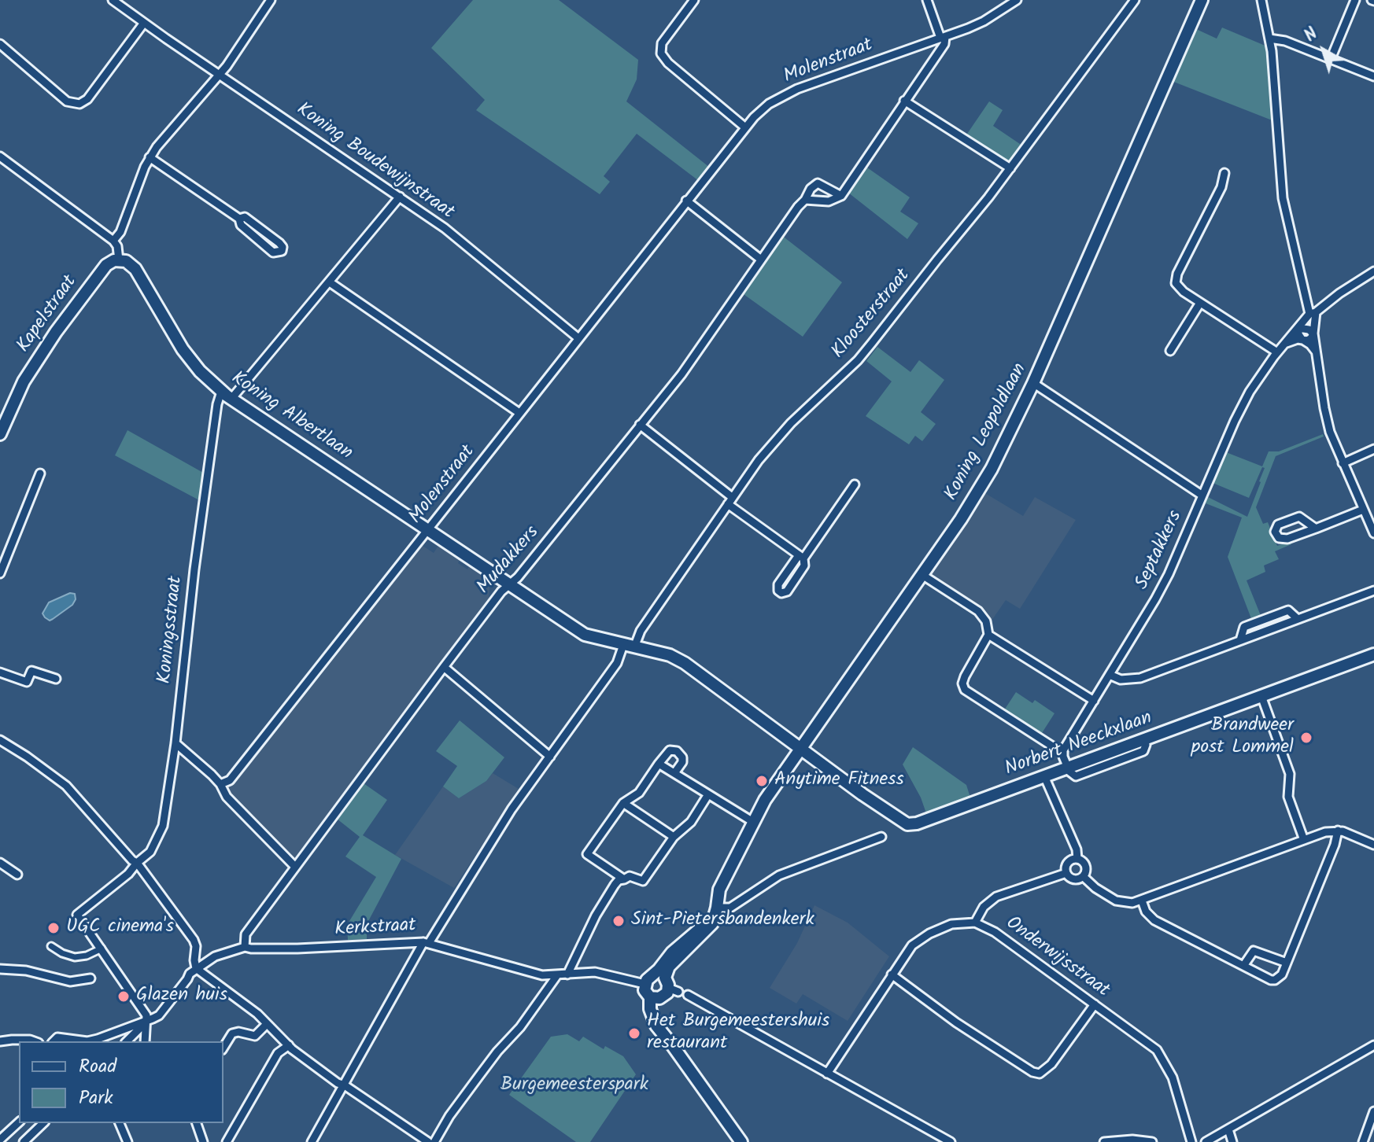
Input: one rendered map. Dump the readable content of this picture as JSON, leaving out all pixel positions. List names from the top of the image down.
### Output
{
  "streets": {
    "main road": [
      "Kapelstraat",
      "Koning Albertlaan",
      "Koning Leopoldlaan",
      "Norbert Neeckxlaan"
    ],
    "street": [
      "Molenstraat",
      "Koning Boudewijnstraat",
      "Kloosterstraat",
      "Septakkers",
      "Mudakkers",
      "Koningsstraat",
      "Kerkstraat",
      "Onderwijsstraat"
    ]
  },
  "crossings": [
    ["Molenstraat", "Koning Boudewijnstraat"],
    ["Molenstraat", "Koning Albertlaan"],
    ["Kapelstraat", "Koning Albertlaan"],
    ["Kloosterstraat", "Koning Albertlaan"],
    ["Kloosterstraat", "Kerkstraat"],
    ["Koning Albertlaan", "Koning Leopoldlaan"],
    ["Koning Albertlaan", "Mudakkers"],
    ["Koning Albertlaan", "Koningsstraat"],
    ["Koning Albertlaan", "Norbert Neeckxlaan"],
    ["Mudakkers", "Kerkstraat"]
  ],
  "parks": ["Burgemeesterspark"],
  "places": [
    "Brandweer post Lommel",
    "Anytime Fitness",
    "Sint-Pietersbandenkerk",
    "UGC cinema's",
    "Glazen huis",
    "Het Burgemeestershuis restaurant"
  ],
  "legend": ["Road", "Park"],
  "north": "top left"
}
